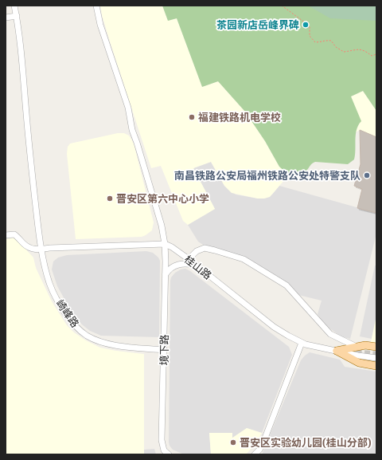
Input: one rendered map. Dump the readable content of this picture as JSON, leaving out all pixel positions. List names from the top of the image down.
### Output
{
  "streets": {
    "street": ["桂山路", "崎峰路", "境下路"]
  },
  "crossings": [
    ["桂山路", "境下路"],
    ["崎峰路", "境下路"]
  ],
  "places": [
    "茶园新店岳峰界碑",
    "福建铁路机电学校",
    "南昌铁路公安局福州铁路公安处特警支队",
    "晋安区第六中心小学",
    "晋安区实验幼儿园(桂山分部)"
  ]
}
